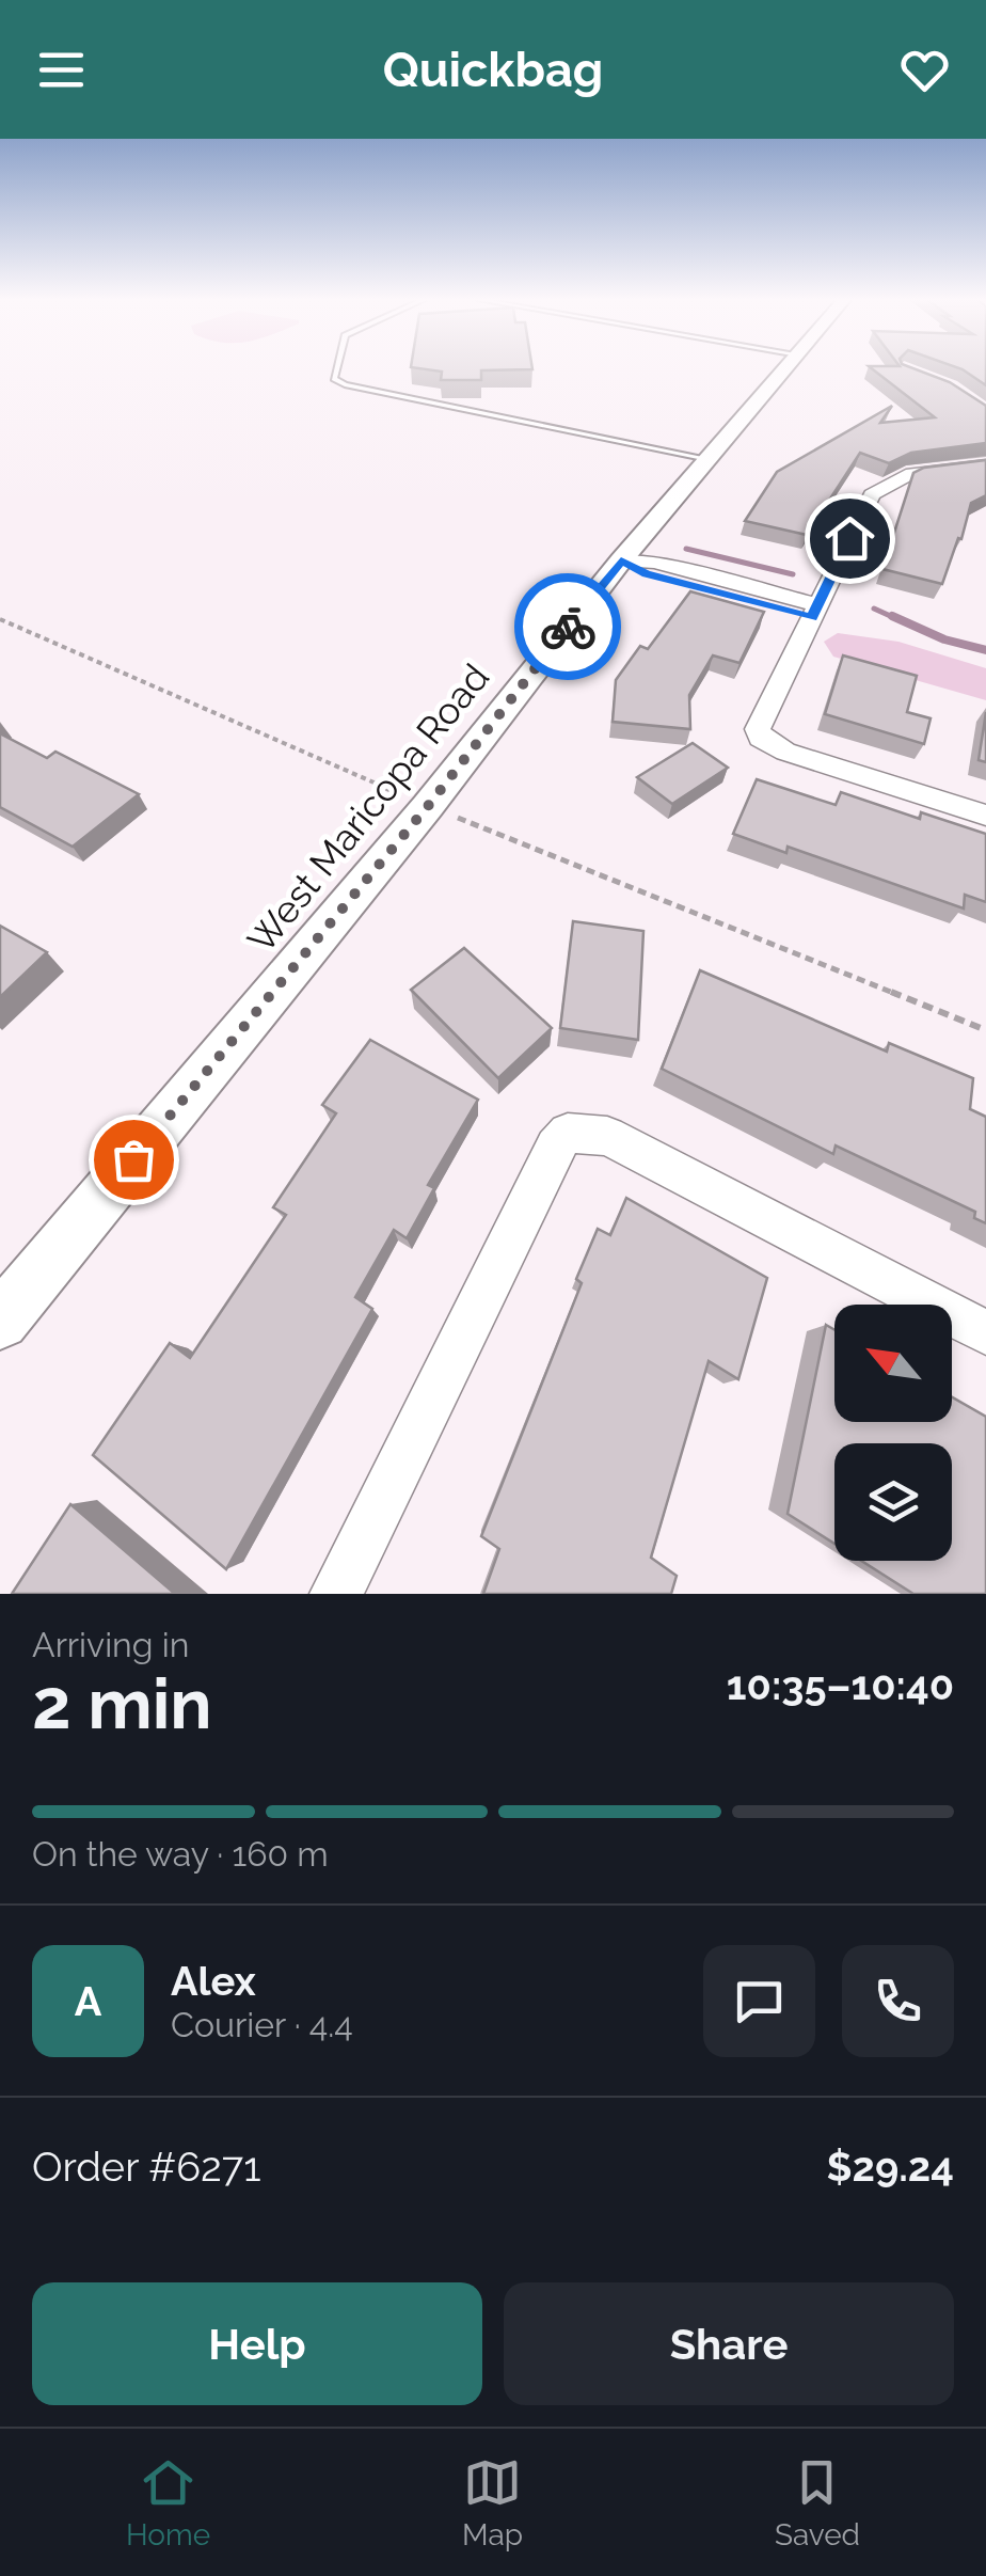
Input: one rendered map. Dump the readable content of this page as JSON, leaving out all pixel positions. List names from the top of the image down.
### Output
{
  "streets": {
    "street": ["West Maricopa Road"]
  },
  "north": "top left",
  "page": {
    "header": "Quickbag",
    "heading": ["2 min", "Arriving in", "10:35–10:40"],
    "panel": [
      "Alex",
      "Courier · 4.4",
      "Order #6271",
      "$29.24"
    ],
    "bar": "On the way · 160 m",
    "round": "A",
    "buttons": ["Help", "Share"],
    "tabs": ["Home", "Map", "Saved"]
  }
}
